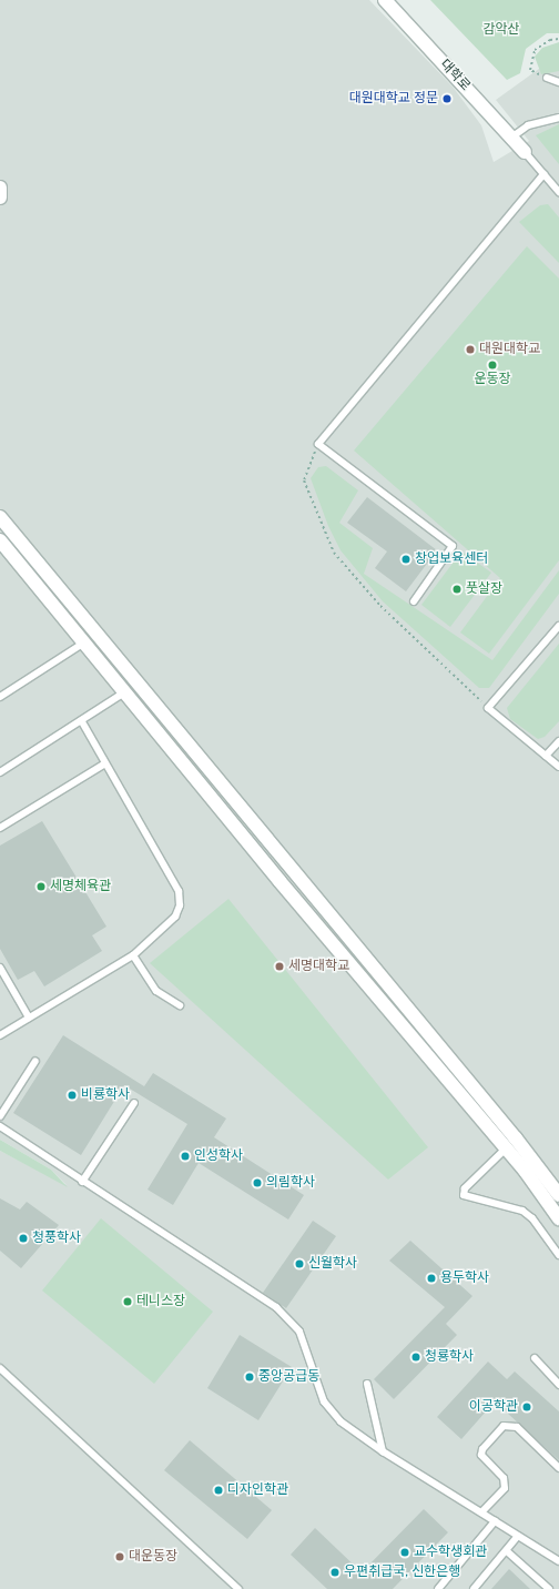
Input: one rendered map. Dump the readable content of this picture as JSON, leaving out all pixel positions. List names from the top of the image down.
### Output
{
  "streets": {
    "street": ["대학로"]
  },
  "parks": ["감악산"],
  "places": [
    "대원대학교 정문",
    "대원대학교",
    "운동장",
    "창업보육센터",
    "풋살장",
    "세명체육관",
    "세명대학교",
    "비룡학사",
    "인성학사",
    "의림학사",
    "청풍학사",
    "신월학사",
    "용두학사",
    "테니스장",
    "청룡학사",
    "중앙공급동",
    "이공학관",
    "디자인학관",
    "교수학생회관",
    "대운동장",
    "우편취급국, 신한은행"
  ]
}
